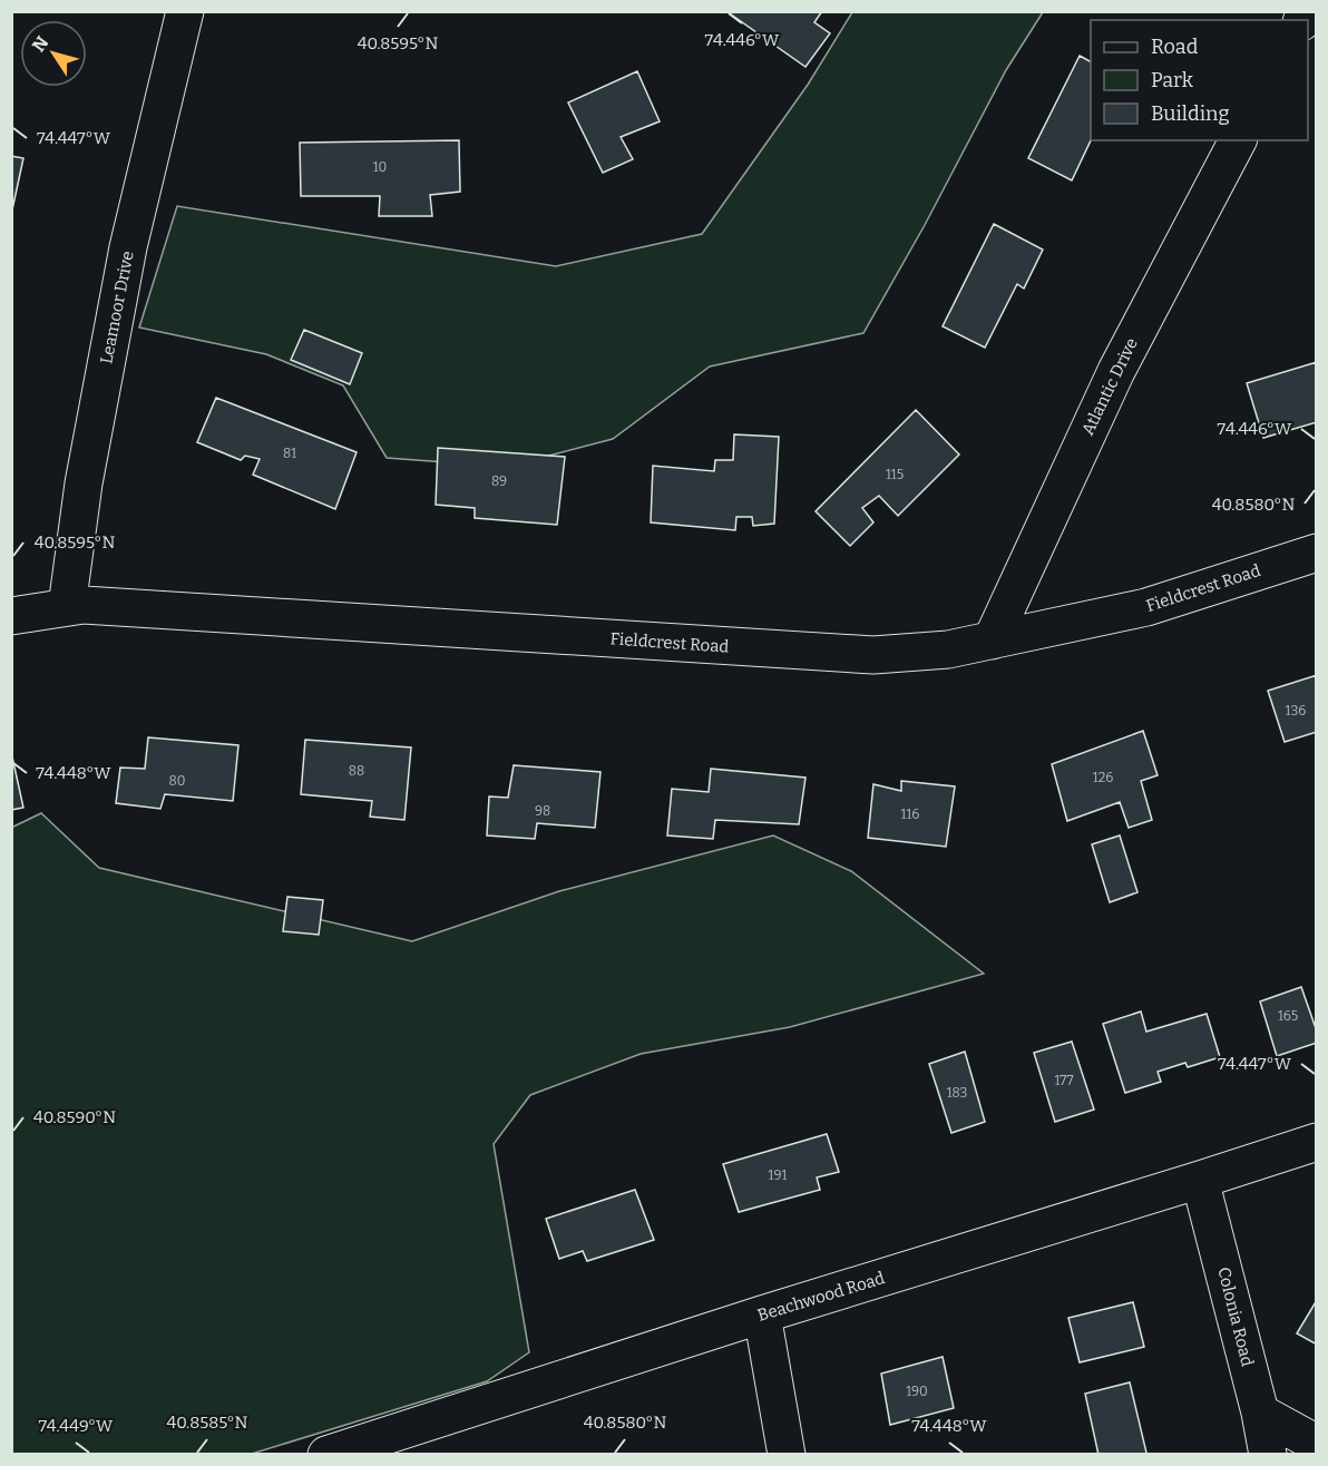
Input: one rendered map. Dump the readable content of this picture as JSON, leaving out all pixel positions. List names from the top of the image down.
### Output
{
  "streets": {
    "street": [
      "Leamoor Drive",
      "Atlantic Drive",
      "Fieldcrest Road",
      "Beachwood Road",
      "Colonia Road"
    ]
  },
  "crossings": [
    ["Leamoor Drive", "Fieldcrest Road"],
    ["Atlantic Drive", "Fieldcrest Road"],
    ["Beachwood Road", "Colonia Road"]
  ],
  "house_numbers": [
    "10",
    "81",
    "115",
    "89",
    "136",
    "88",
    "126",
    "80",
    "98",
    "116",
    "165",
    "177",
    "183",
    "191",
    "190"
  ],
  "legend": ["Road", "Park", "Building"],
  "north": "top left",
  "coordinates": [
    "74.446°W",
    "40.8595°N",
    "74.447°W",
    "40.8580°N",
    "74.448°W",
    "40.8590°N",
    "40.8585°N",
    "74.449°W"
  ]
}
